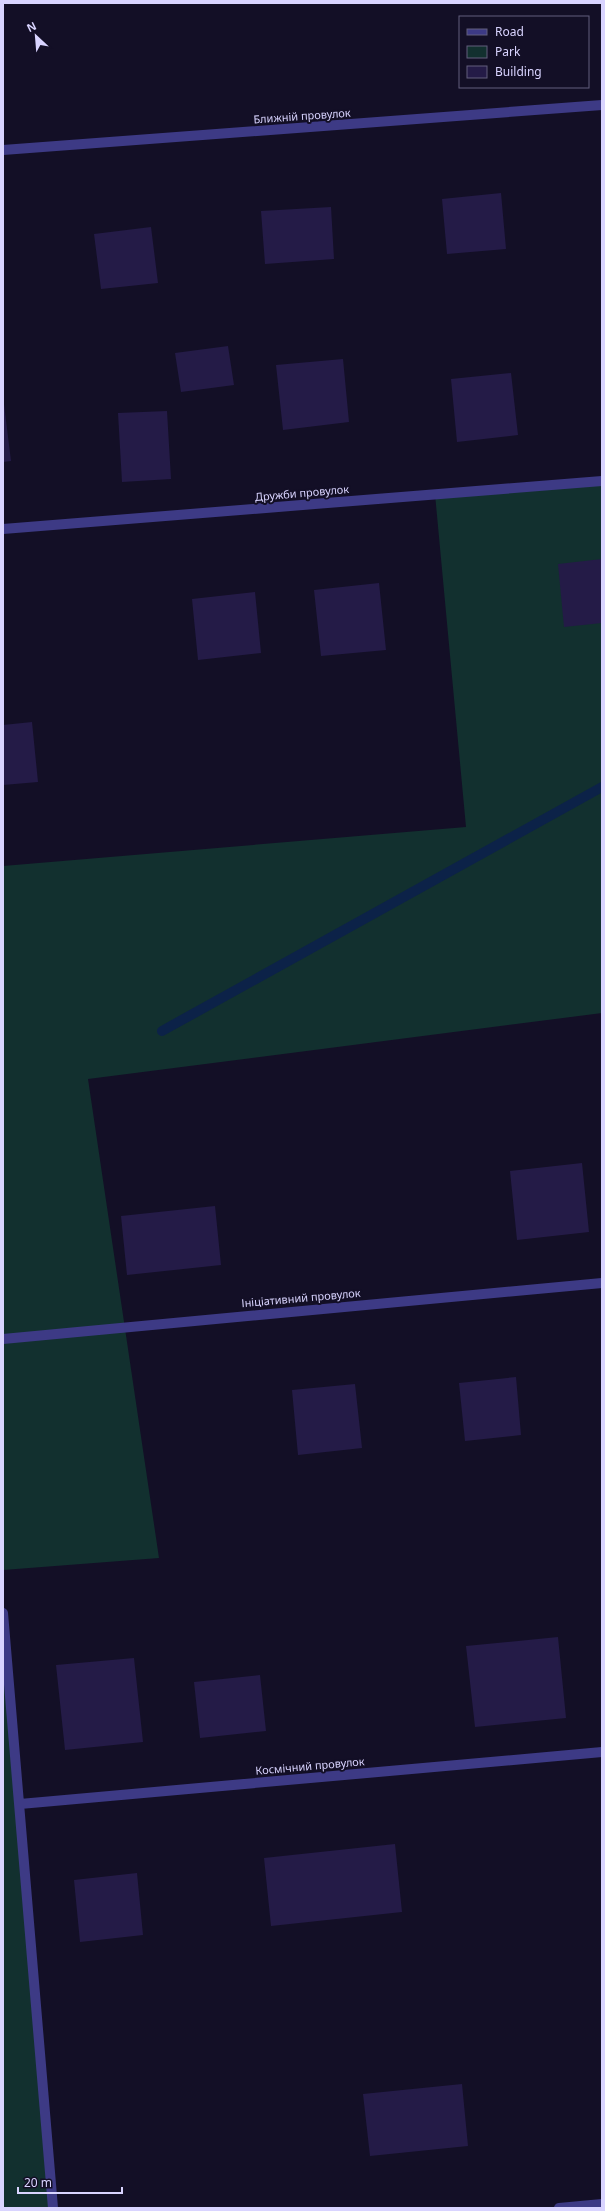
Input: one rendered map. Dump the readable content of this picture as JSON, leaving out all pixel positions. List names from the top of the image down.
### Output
{
  "streets": {
    "street": [
      "Ближній провулок",
      "Дружби провулок",
      "Ініціативний провулок",
      "Космічний провулок"
    ]
  },
  "legend": ["Road", "Park", "Building"],
  "scale_bar": "20 m",
  "north": "top left"
}
